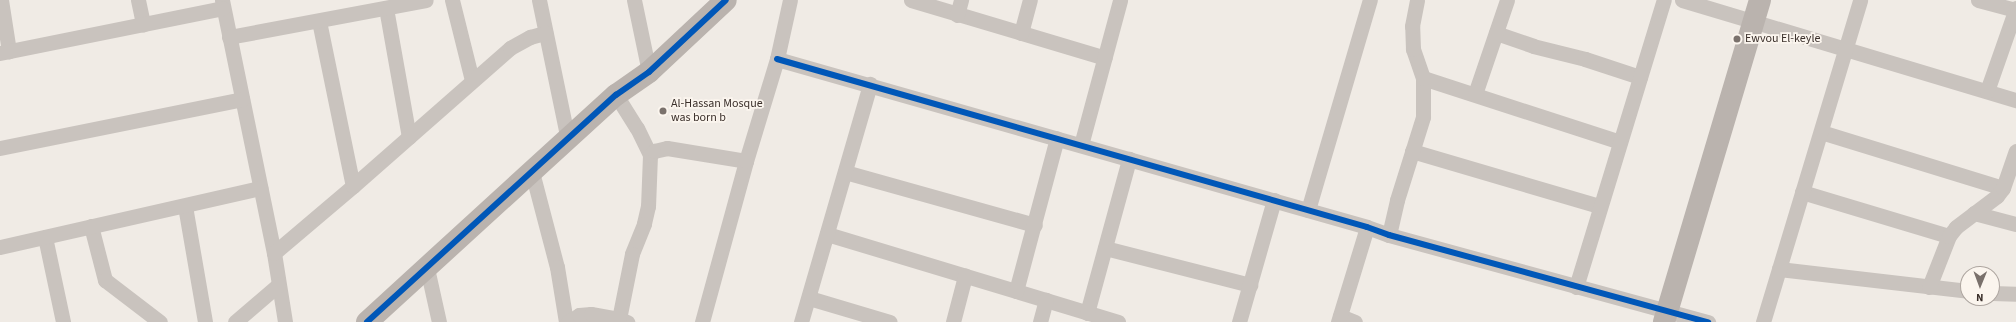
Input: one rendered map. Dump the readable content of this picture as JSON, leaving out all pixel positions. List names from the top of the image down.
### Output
{
  "places": ["Ewvou El-keyle", "Al-Hassan Mosque was born b"],
  "north": "bottom"
}
